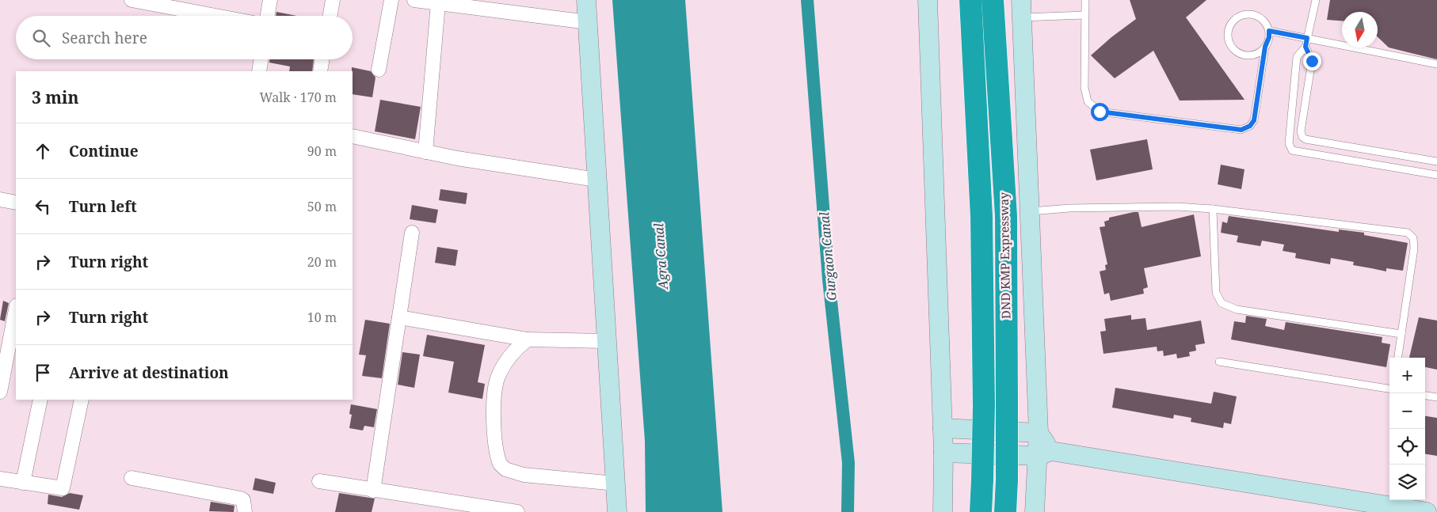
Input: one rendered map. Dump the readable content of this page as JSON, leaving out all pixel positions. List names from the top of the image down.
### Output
{
  "streets": {
    "highway": ["DND KMP Expressway"]
  },
  "water": ["Agra Canal", "Gurgaon Canal"],
  "north": "bottom",
  "page": {
    "search": "Search here",
    "heading": ["3 min", "Walk · 170 m"],
    "list": [
      ["Continue", "90 m"],
      ["Turn left", "50 m"],
      ["Turn right", "20 m"],
      ["Turn right", "10 m"],
      "Arrive at destination"
    ],
    "map_buttons": ["+", "−"]
  }
}
